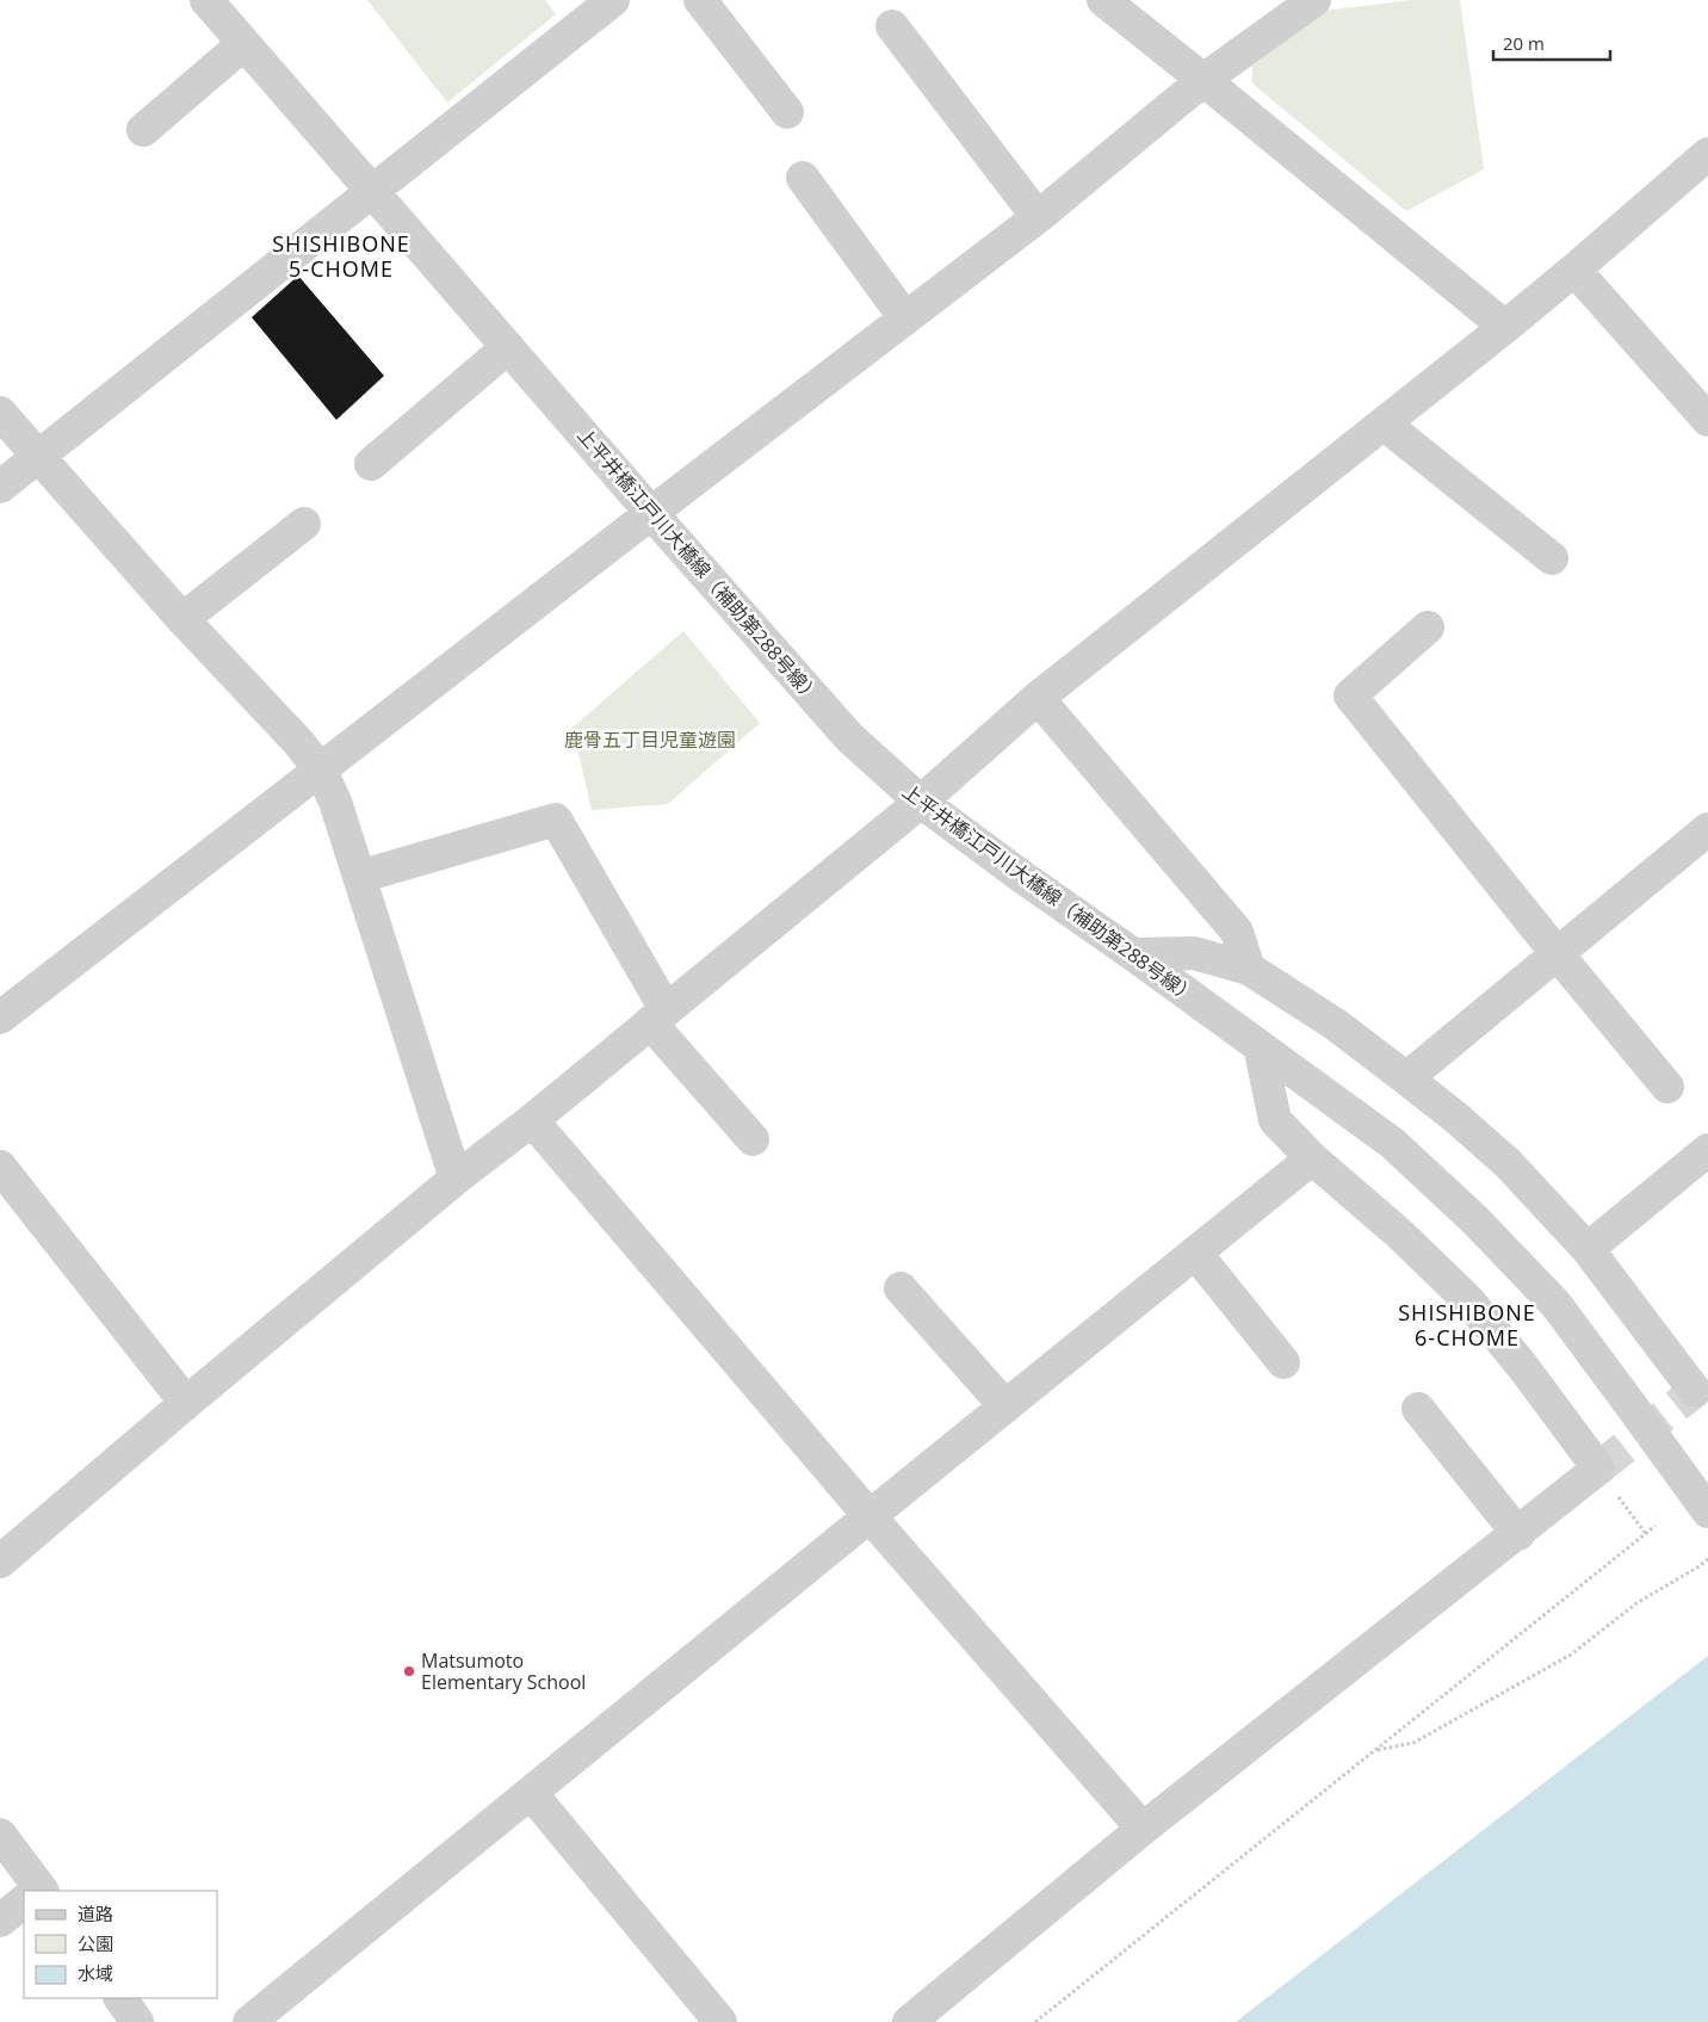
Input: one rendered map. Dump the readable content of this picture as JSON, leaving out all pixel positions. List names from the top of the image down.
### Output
{
  "streets": {
    "street": ["上平井橋江戸川大橋線（補助第288号線）"]
  },
  "districts": ["SHISHIBONE 5-CHOME", "SHISHIBONE 6-CHOME"],
  "parks": ["鹿骨五丁目児童遊園"],
  "places": ["Matsumoto Elementary School"],
  "legend": ["道路", "公園", "水域"],
  "scale_bar": "20 m"
}
